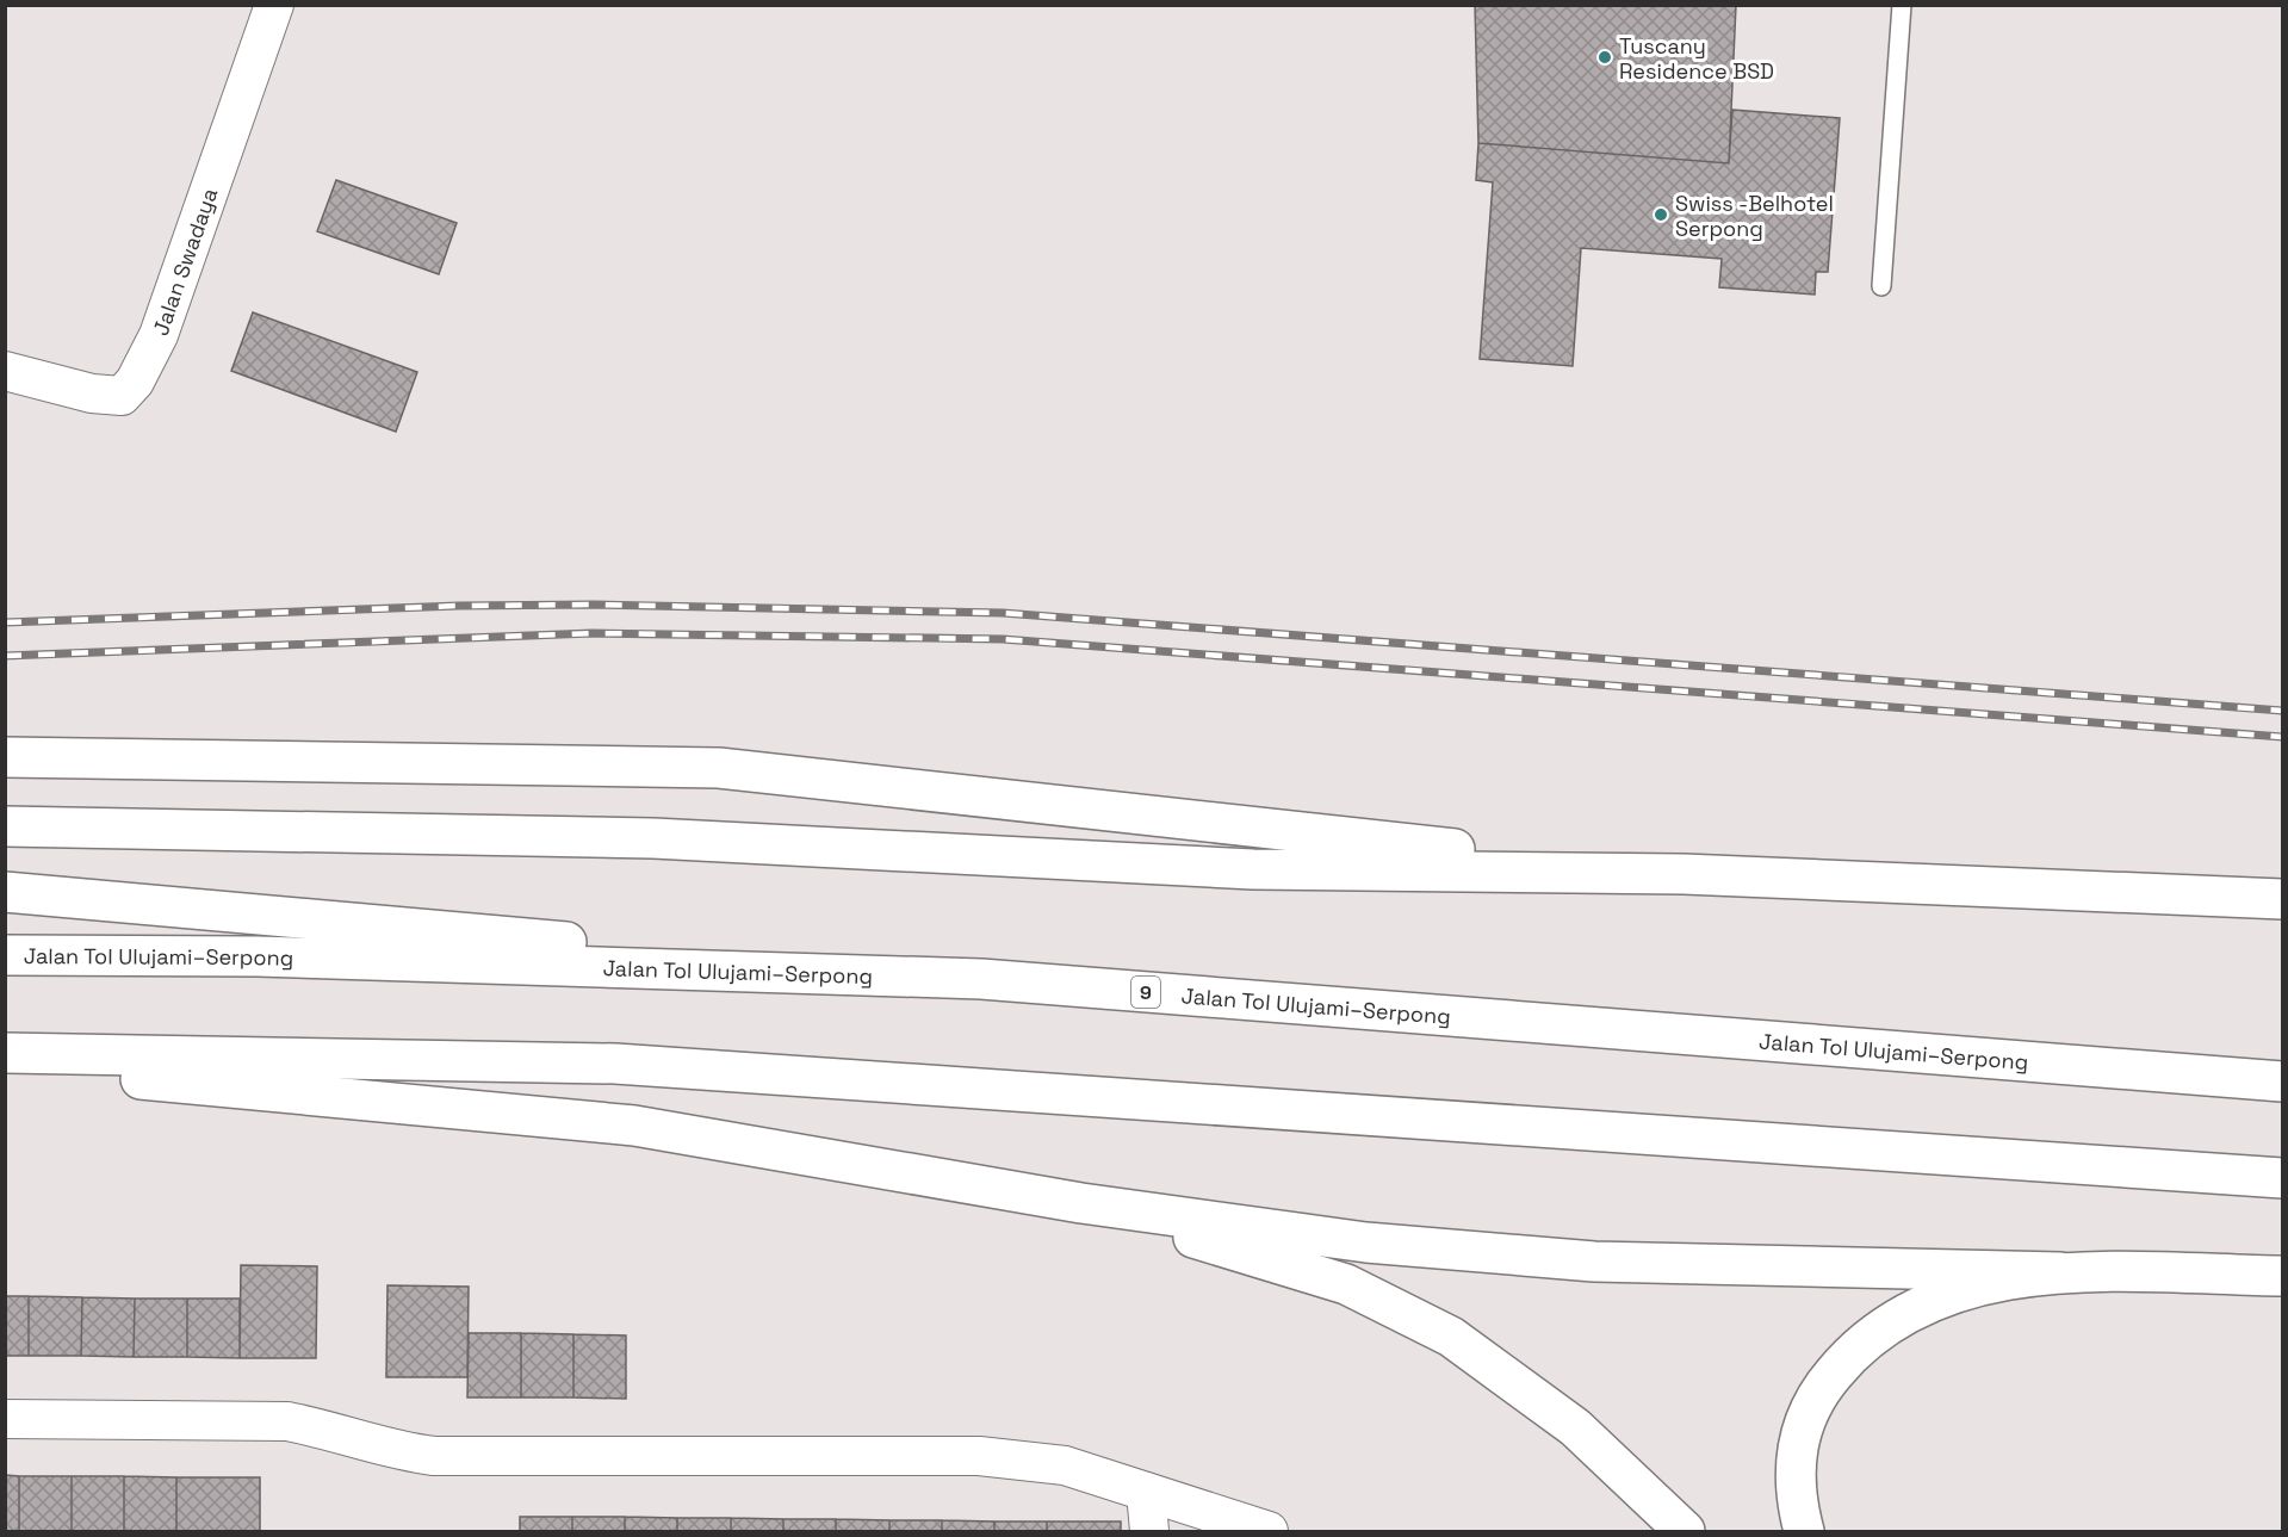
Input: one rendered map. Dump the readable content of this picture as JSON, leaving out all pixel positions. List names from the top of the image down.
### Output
{
  "streets": {
    "main road": ["Jalan Tol Ulujami–Serpong", "9"],
    "street": ["Jalan Swadaya"]
  },
  "places": ["Tuscany Residence BSD", "Swiss -Belhotel Serpong"]
}
